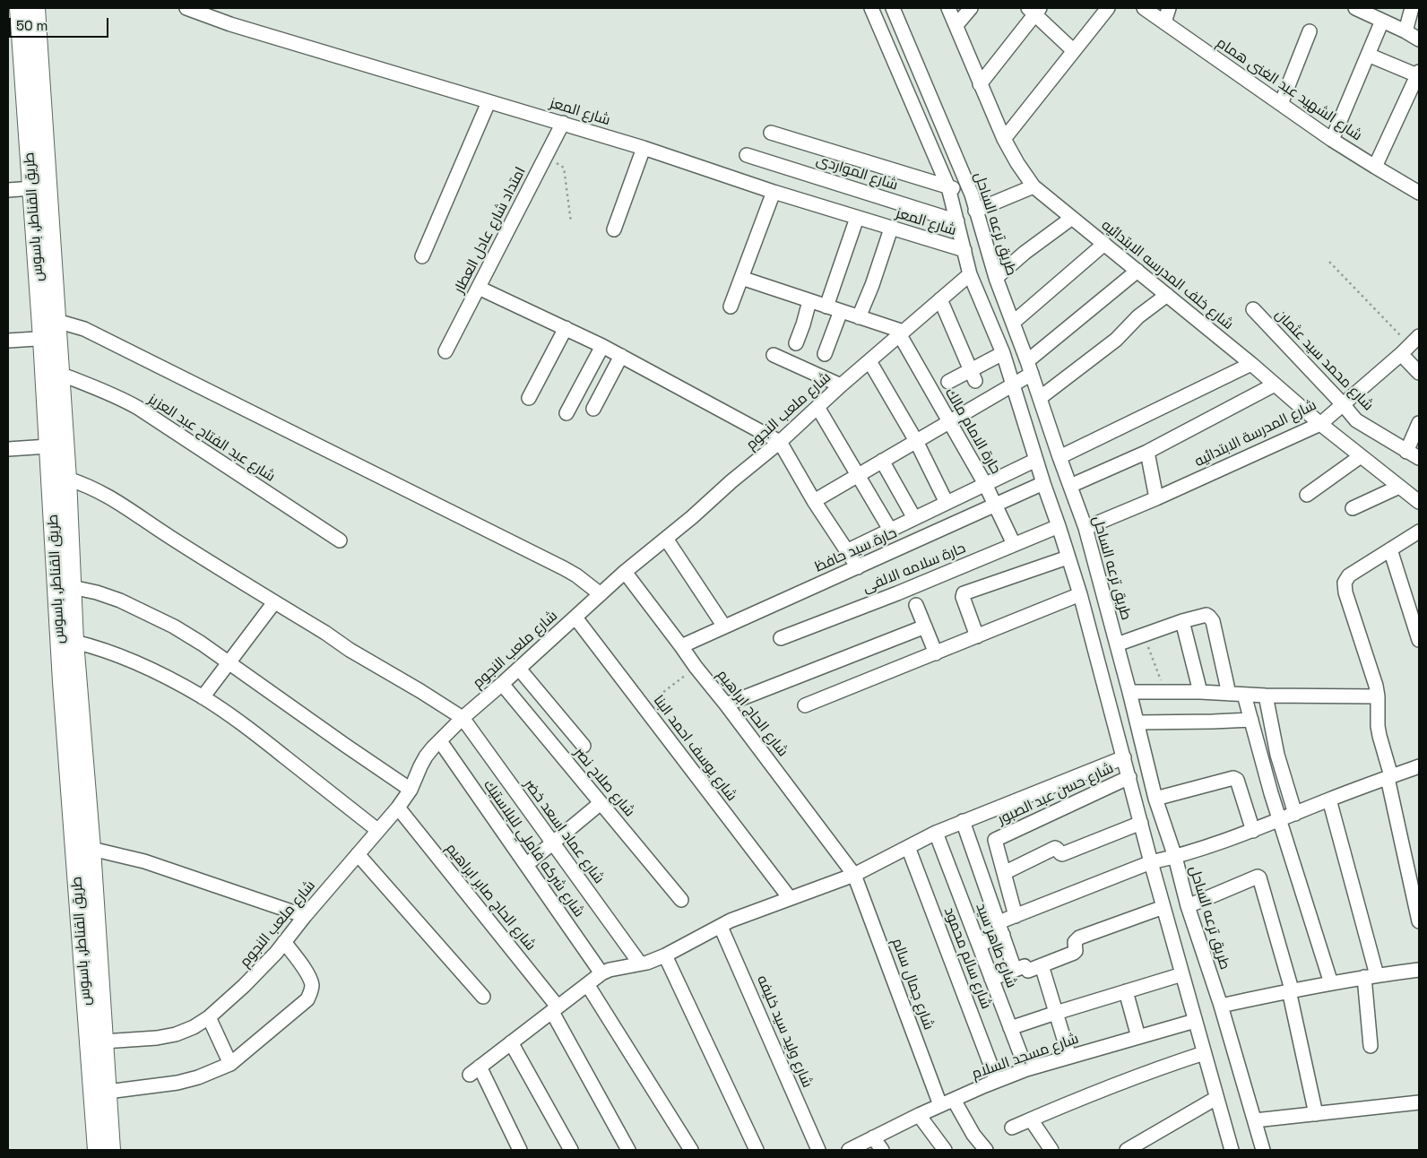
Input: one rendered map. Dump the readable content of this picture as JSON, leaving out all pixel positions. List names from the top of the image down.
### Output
{
  "streets": {
    "main road": ["طريق القناطر, باسوس"],
    "street": [
      "شارع الشهيد عبد الغنى همام",
      "شارع المعز",
      "شارع المواردى",
      "طريق ترعه الساحل",
      "امتداد شارع عادل العطار",
      "شارع خلف المدرسه الابتدائيه",
      "شارع محمد سيد عثمان",
      "شارع ملعب النجوم",
      "حارة الامام مالك",
      "شارع المدرسة الابتدائيه",
      "شارع عبد الفتاح عبد العزيز",
      "حارة سيد حافظ",
      "حارة سلامه الالفى",
      "شارع الحاج ابراهيم",
      "شارع يوسف احمد البنا",
      "شارع صلاح نصر",
      "شارع حسن عبد الصبور",
      "شارع عماد اسعد خضر",
      "شارع شركه فاملي للبلاستيك",
      "شارع الحاج صابر ابراهيم",
      "شارع طاهر سيد",
      "شارع سالم محمود",
      "شارع جمال سالم",
      "شارع وليد سيد خليفه",
      "شارع مسجد السلام"
    ]
  },
  "crossings": [
    ["شارع المعز", "امتداد شارع عادل العطار"],
    ["طريق القناطر, باسوس", "شارع ملعب النجوم"],
    ["طريق القناطر, باسوس", "شارع عبد الفتاح عبد العزيز"],
    ["طريق ترعه الساحل", "شارع المدرسة الابتدائيه"],
    ["شارع خلف المدرسه الابتدائيه", "شارع المدرسة الابتدائيه"],
    ["شارع محمد سيد عثمان", "شارع المدرسة الابتدائيه"],
    ["شارع ملعب النجوم", "حارة الامام مالك"],
    ["شارع ملعب النجوم", "شارع الحاج ابراهيم"],
    ["شارع ملعب النجوم", "شارع يوسف احمد البنا"],
    ["شارع ملعب النجوم", "شارع صلاح نصر"],
    ["شارع ملعب النجوم", "شارع عماد اسعد خضر"],
    ["شارع ملعب النجوم", "شارع شركه فاملي للبلاستيك"],
    ["شارع ملعب النجوم", "شارع الحاج صابر ابراهيم"],
    ["حارة الامام مالك", "حارة سيد حافظ"],
    ["حارة الامام مالك", "حارة سلامه الالفى"],
    ["حارة سيد حافظ", "شارع الحاج ابراهيم"],
    ["شارع الحاج ابراهيم", "شارع جمال سالم"],
    ["شارع طاهر سيد", "شارع مسجد السلام"],
    ["شارع سالم محمود", "شارع مسجد السلام"],
    ["شارع جمال سالم", "شارع مسجد السلام"]
  ],
  "scale_bar": "50 m"
}
